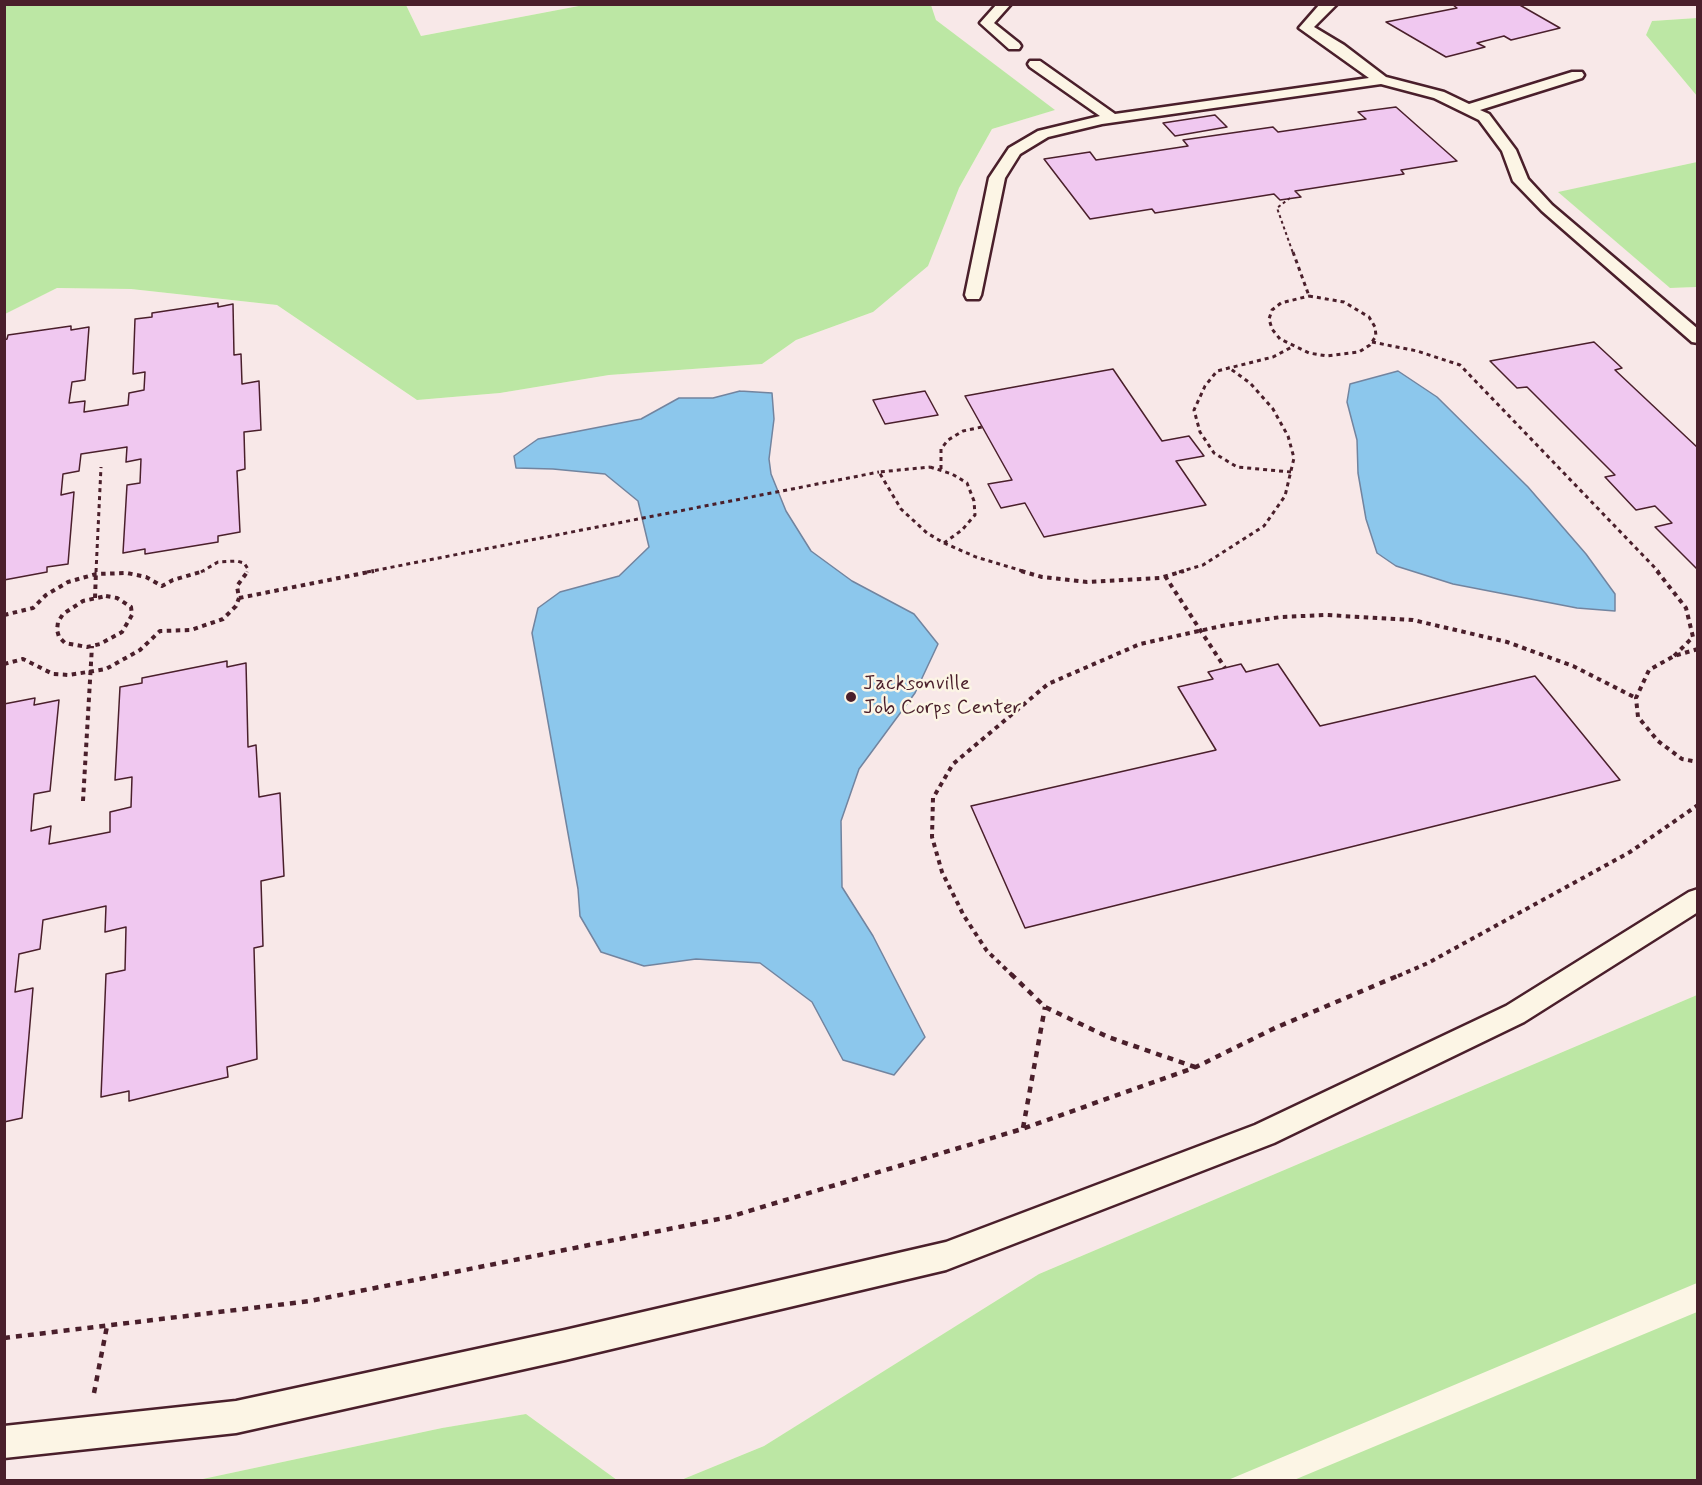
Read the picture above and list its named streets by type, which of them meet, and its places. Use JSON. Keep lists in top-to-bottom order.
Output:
{
  "places": ["Jacksonville Job Corps Center"]
}
